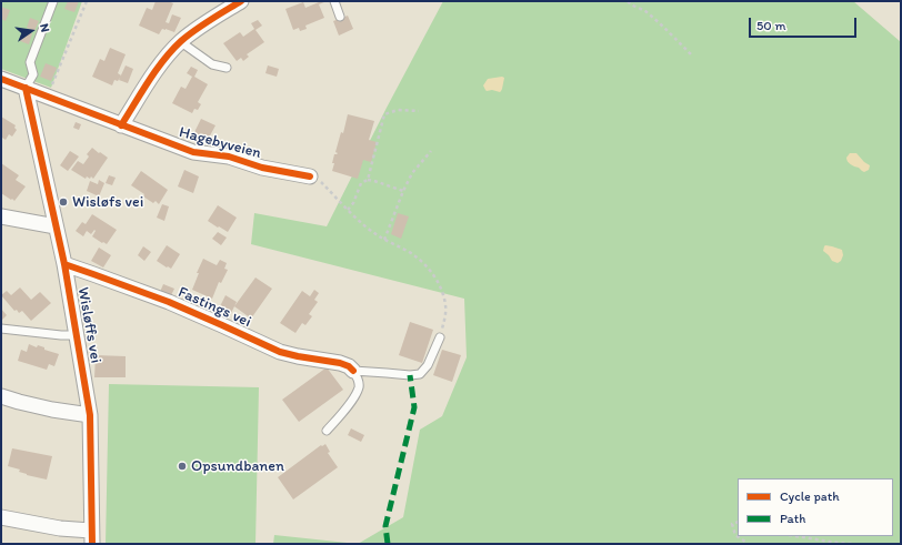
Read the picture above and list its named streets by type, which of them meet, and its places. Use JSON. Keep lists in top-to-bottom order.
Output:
{
  "streets": {
    "street": ["Hagebyveien", "Fastings vei", "Wisløffs vei"]
  },
  "crossings": [
    ["Hagebyveien", "Wisløffs vei"],
    ["Fastings vei", "Wisløffs vei"]
  ],
  "places": ["Wisløfs vei", "Opsundbanen"],
  "legend": ["Cycle path", "Path"],
  "scale_bar": "50 m",
  "north": "right"
}
